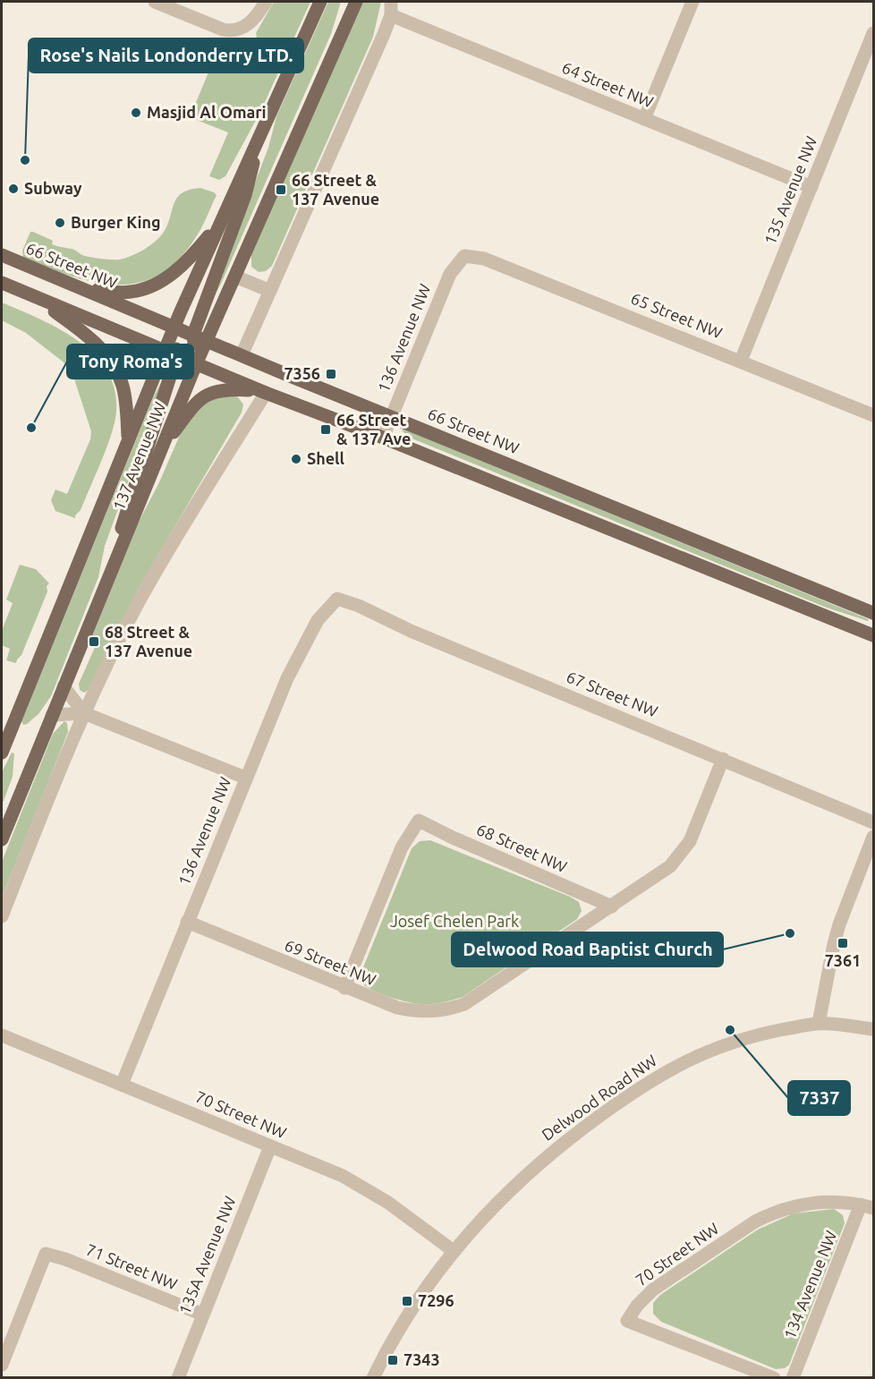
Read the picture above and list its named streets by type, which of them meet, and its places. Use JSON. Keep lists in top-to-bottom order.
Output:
{
  "streets": {
    "main road": ["66 Street NW", "137 Avenue NW"],
    "street": [
      "64 Street NW",
      "135 Avenue NW",
      "65 Street NW",
      "136 Avenue NW",
      "67 Street NW",
      "68 Street NW",
      "69 Street NW",
      "Delwood Road NW",
      "70 Street NW",
      "135A Avenue NW",
      "71 Street NW",
      "134 Avenue NW"
    ]
  },
  "crossings": [
    ["64 Street NW", "135 Avenue NW"],
    ["135 Avenue NW", "65 Street NW"],
    ["66 Street NW", "136 Avenue NW"],
    ["66 Street NW", "137 Avenue NW"],
    ["65 Street NW", "136 Avenue NW"],
    ["136 Avenue NW", "67 Street NW"],
    ["136 Avenue NW", "69 Street NW"],
    ["136 Avenue NW", "70 Street NW"],
    ["68 Street NW", "69 Street NW"],
    ["Delwood Road NW", "70 Street NW"],
    ["70 Street NW", "135A Avenue NW"],
    ["70 Street NW", "134 Avenue NW"],
    ["135A Avenue NW", "71 Street NW"]
  ],
  "parks": ["Josef Chelen Park"],
  "places": {
    "other": [
      "Masjid Al Omari",
      "Rose's Nails Londonderry LTD.",
      "Subway",
      "Burger King",
      "Tony Roma's",
      "Shell",
      "Delwood Road Baptist Church",
      "7337"
    ],
    "transit": [
      "66 Street & 137 Avenue",
      "7356",
      "66 Street & 137 Ave",
      "68 Street & 137 Avenue",
      "7361",
      "7296",
      "7343"
    ]
  }
}
